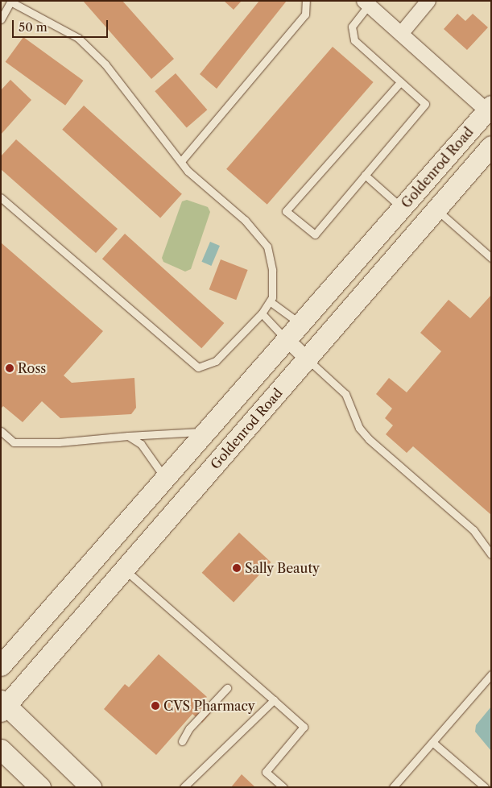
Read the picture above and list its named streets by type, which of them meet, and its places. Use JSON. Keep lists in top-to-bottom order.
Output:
{
  "streets": {
    "main road": ["Goldenrod Road"]
  },
  "places": ["Ross", "Sally Beauty", "CVS Pharmacy"],
  "scale_bar": "50 m"
}
